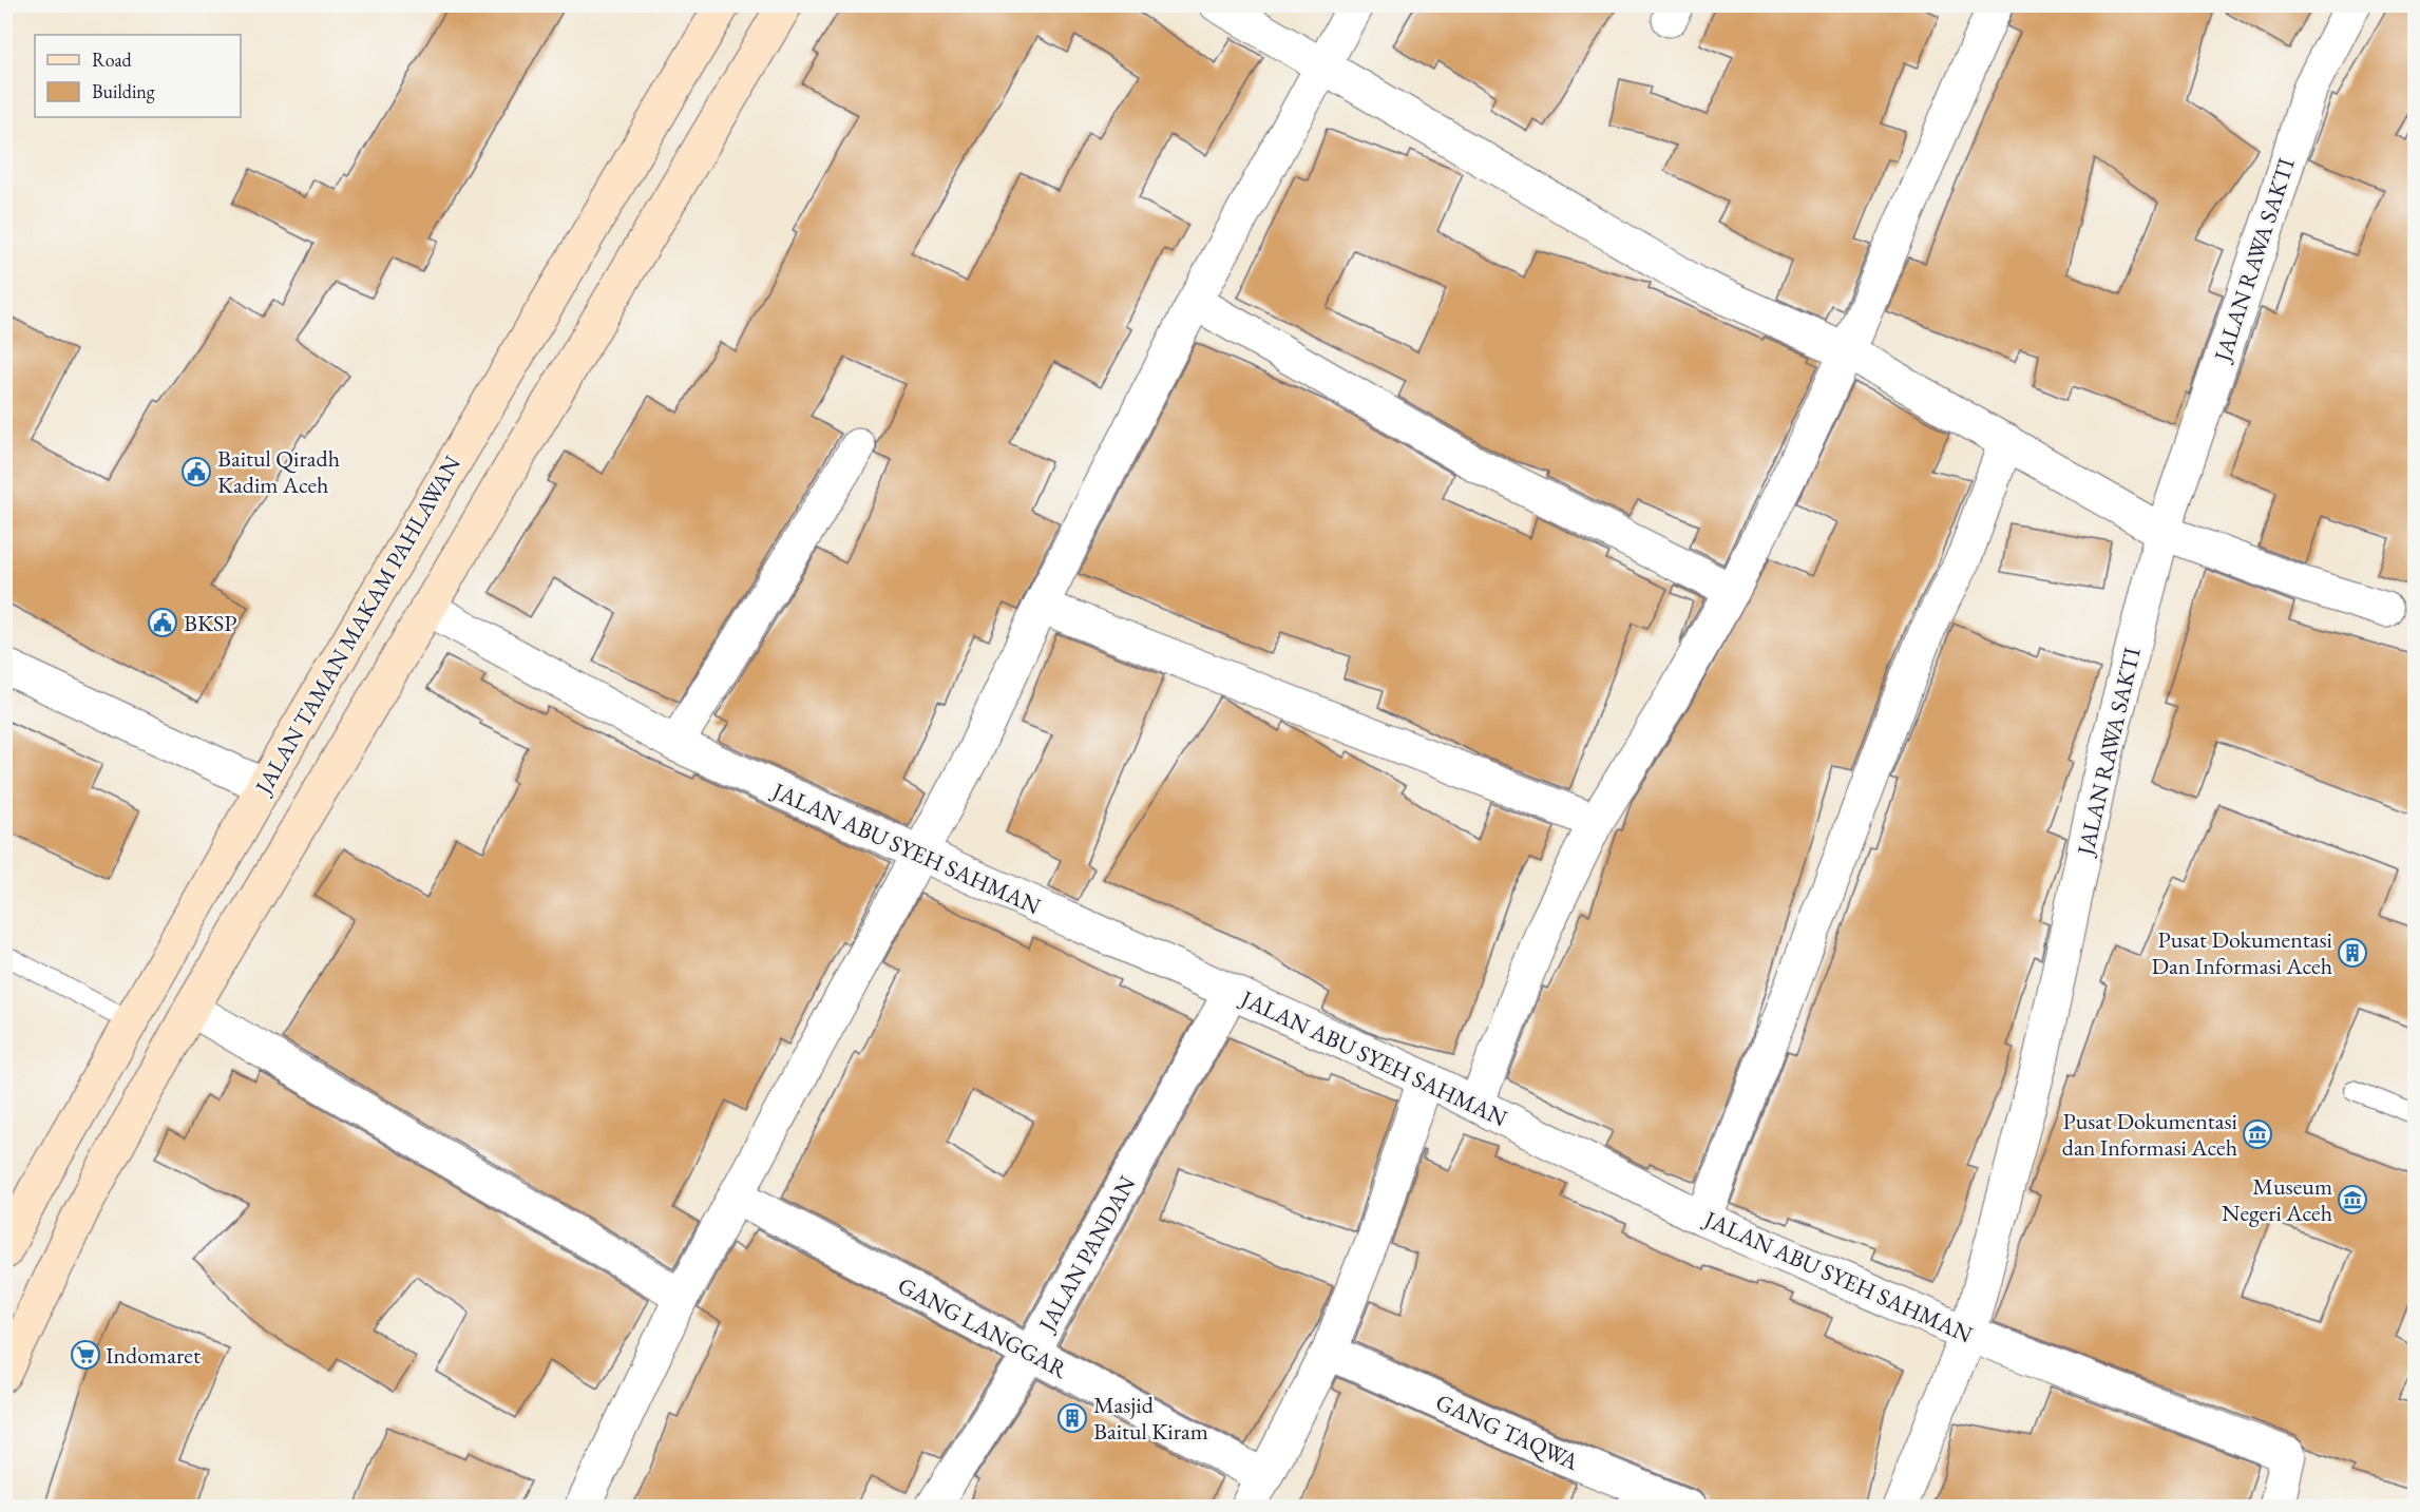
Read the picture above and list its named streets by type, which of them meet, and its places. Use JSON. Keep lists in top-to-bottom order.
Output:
{
  "streets": {
    "street": [
      "JALAN RAWA SAKTI",
      "JALAN TAMAN MAKAM PAHLAWAN",
      "JALAN ABU SYEH SAHMAN",
      "JALAN PANDAN",
      "GANG LANGGAR",
      "GANG TAQWA"
    ]
  },
  "crossings": [
    ["JALAN RAWA SAKTI", "JALAN ABU SYEH SAHMAN"],
    ["JALAN ABU SYEH SAHMAN", "JALAN PANDAN"],
    ["JALAN PANDAN", "GANG LANGGAR"]
  ],
  "places": {
    "public building": ["Baitul Qiradh Kadim Aceh", "BKSP"],
    "building": ["Pusat Dokumentasi Dan Informasi Aceh", "Masjid Baitul Kiram"],
    "museum": ["Pusat Dokumentasi dan Informasi Aceh", "Museum Negeri Aceh"],
    "supermarket": ["Indomaret"]
  },
  "legend": ["Road", "Building"]
}
